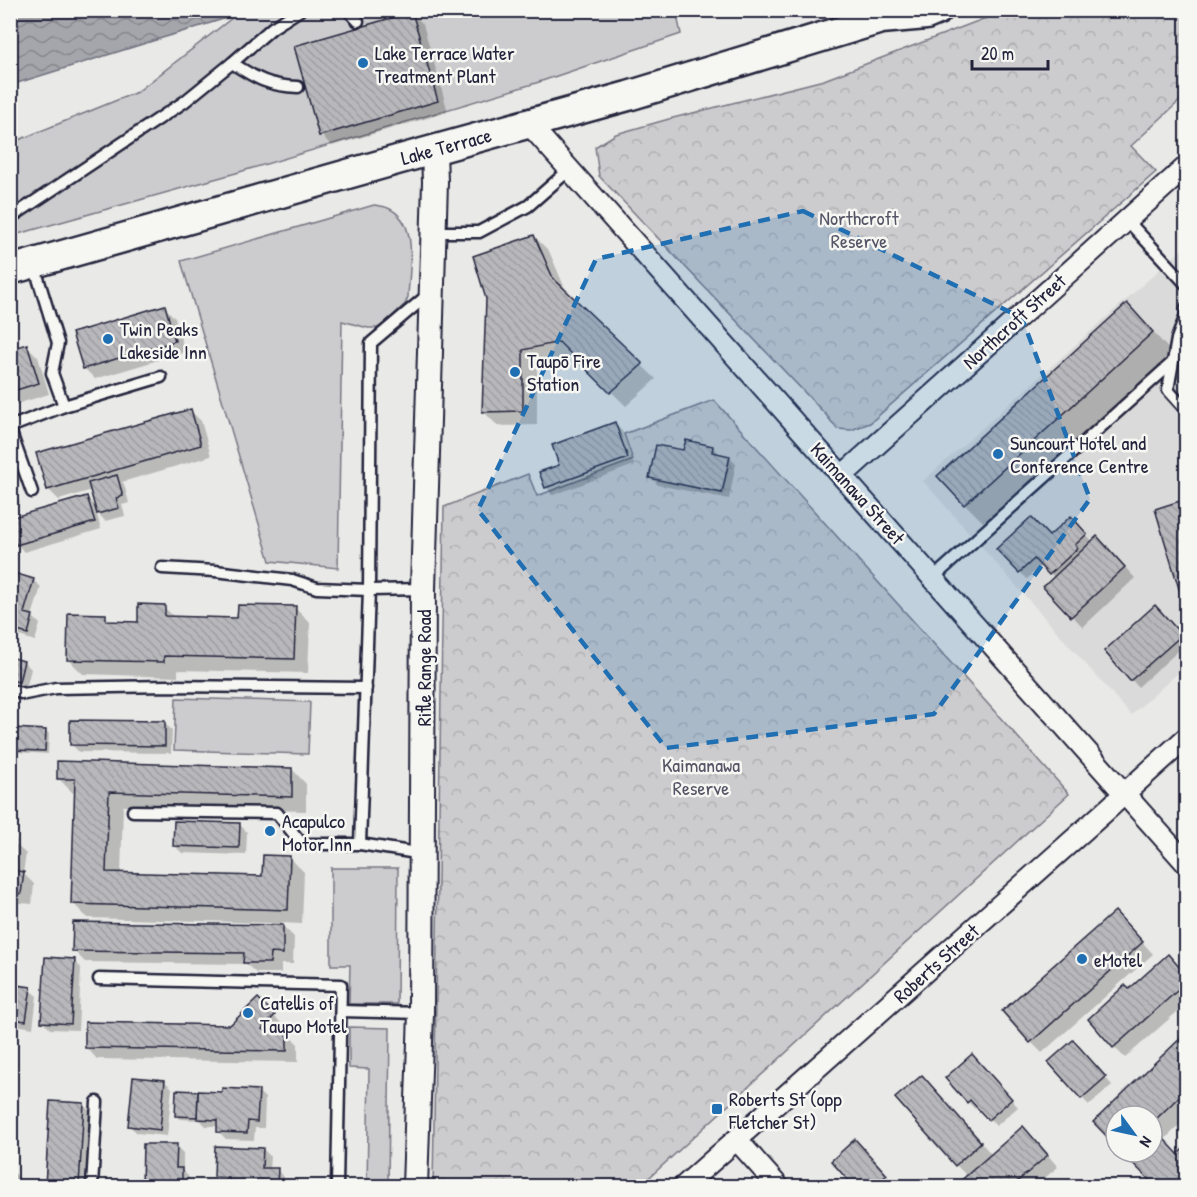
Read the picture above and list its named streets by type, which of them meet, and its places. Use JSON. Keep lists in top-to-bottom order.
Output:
{
  "streets": {
    "main road": ["Lake Terrace"],
    "street": [
      "Northcroft Street",
      "Kaimanawa Street",
      "Rifle Range Road",
      "Roberts Street"
    ]
  },
  "crossings": [
    ["Lake Terrace", "Kaimanawa Street"],
    ["Lake Terrace", "Rifle Range Road"],
    ["Northcroft Street", "Kaimanawa Street"],
    ["Kaimanawa Street", "Roberts Street"]
  ],
  "parks": ["Northcroft Reserve", "Kaimanawa Reserve"],
  "places": {
    "other": [
      "Lake Terrace Water Treatment Plant",
      "Twin Peaks Lakeside Inn",
      "Taupō Fire Station",
      "Suncourt Hotel and Conference Centre",
      "Acapulco Motor Inn",
      "eMotel",
      "Catellis of Taupo Motel"
    ],
    "transit": ["Roberts St (opp Fletcher St)"]
  },
  "scale_bar": "20 m",
  "north": "bottom right"
}
